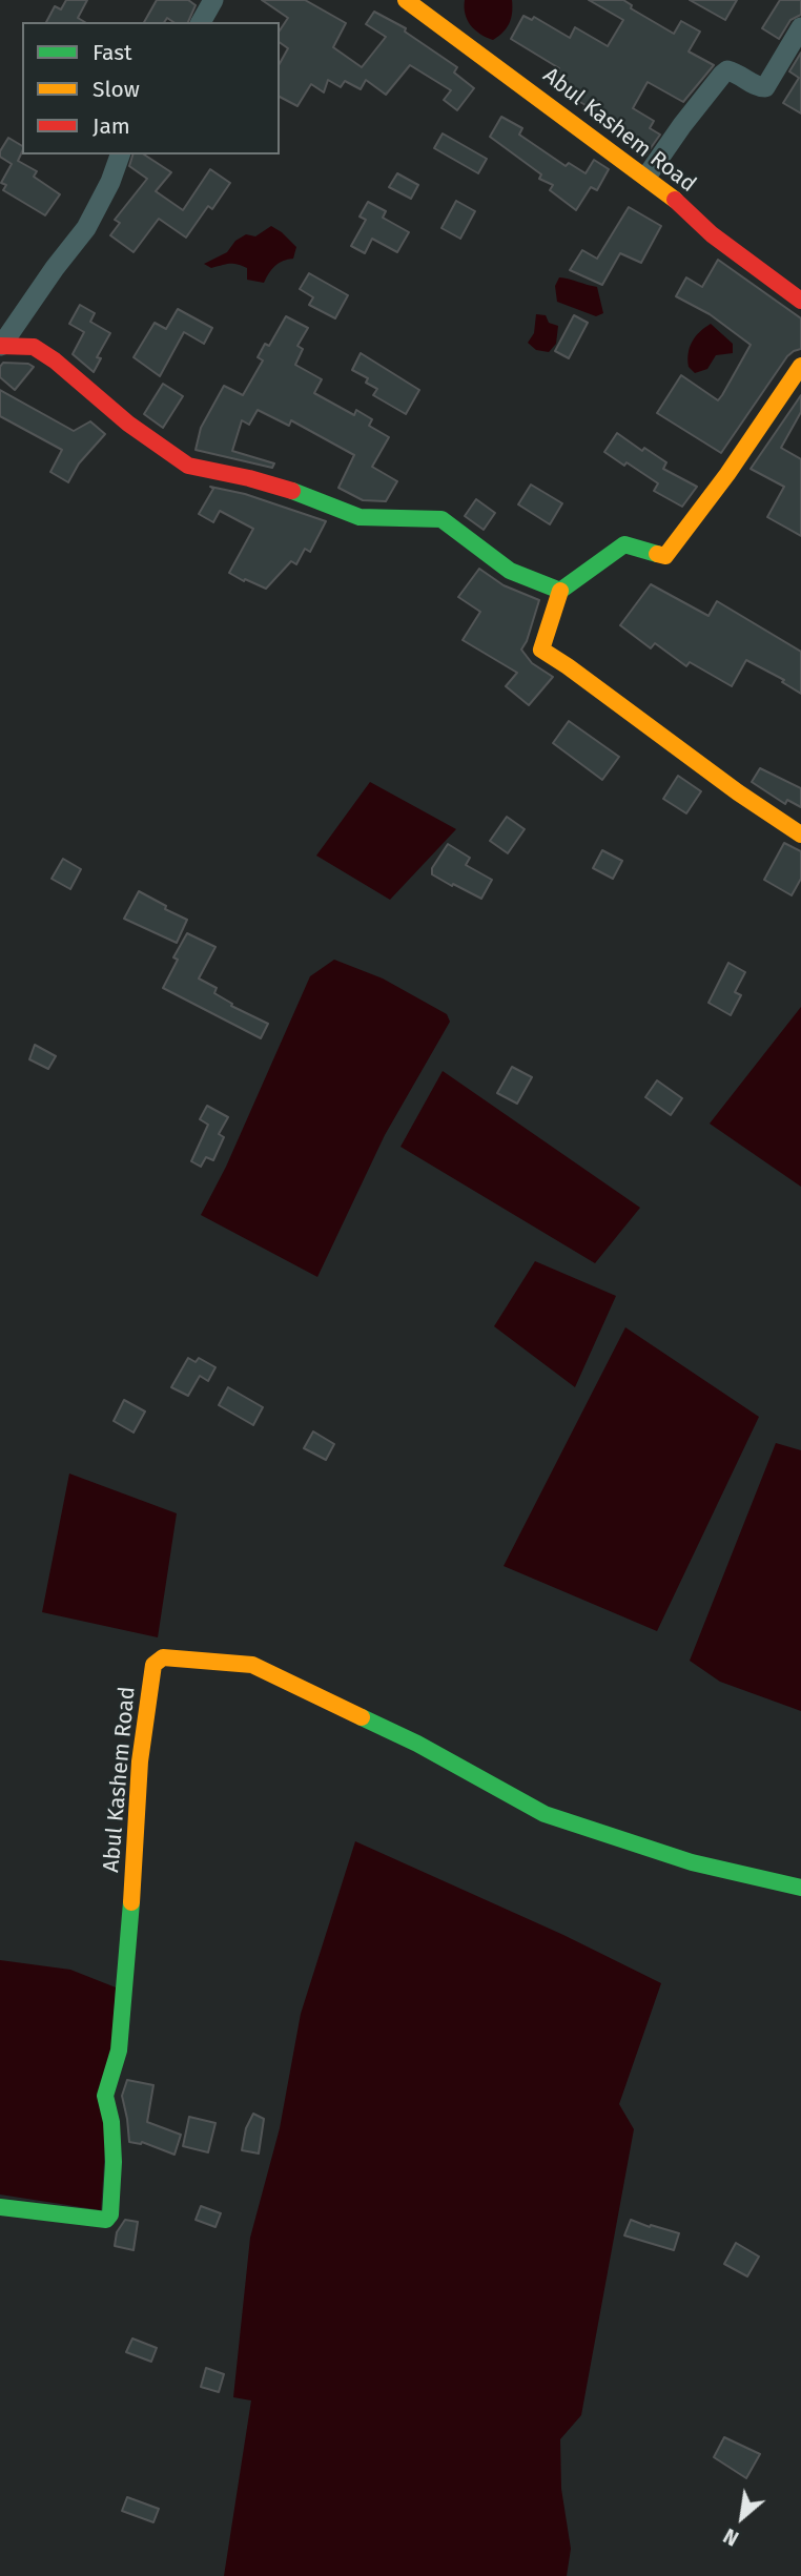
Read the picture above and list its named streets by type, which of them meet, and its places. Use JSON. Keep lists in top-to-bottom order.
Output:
{
  "streets": {
    "street": ["Abul Kashem Road"]
  },
  "legend": ["Fast", "Slow", "Jam"],
  "north": "bottom left"
}
